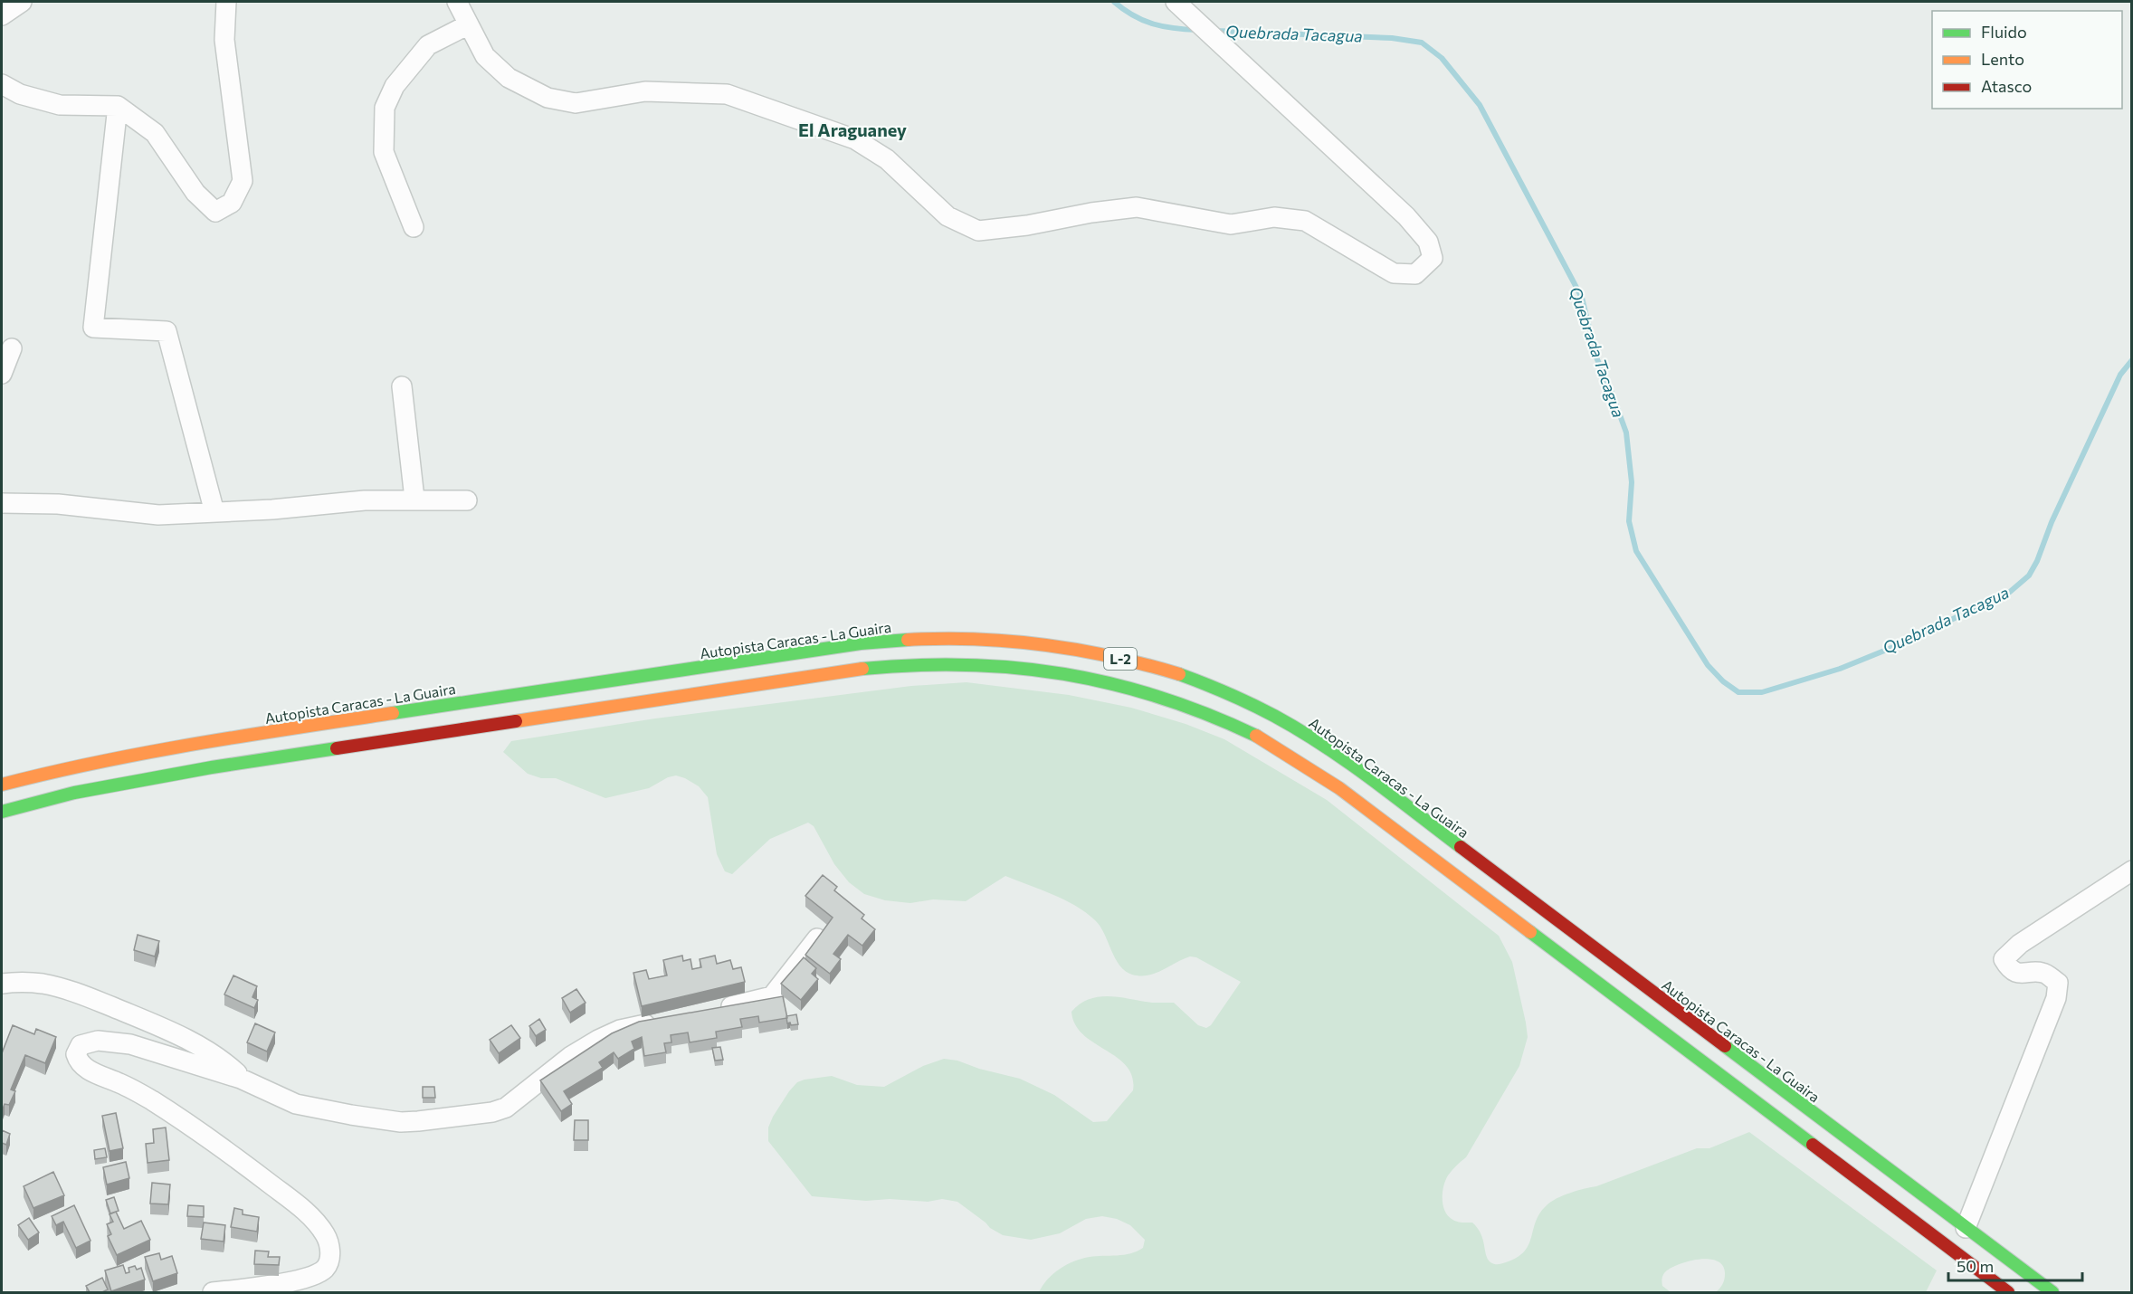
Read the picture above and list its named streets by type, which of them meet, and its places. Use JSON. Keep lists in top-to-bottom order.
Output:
{
  "streets": {
    "highway": ["Autopista Caracas - La Guaira", "L-2"]
  },
  "districts": ["El Araguaney"],
  "water": ["Quebrada Tacagua"],
  "legend": ["Fluido", "Lento", "Atasco"],
  "scale_bar": "50 m"
}
